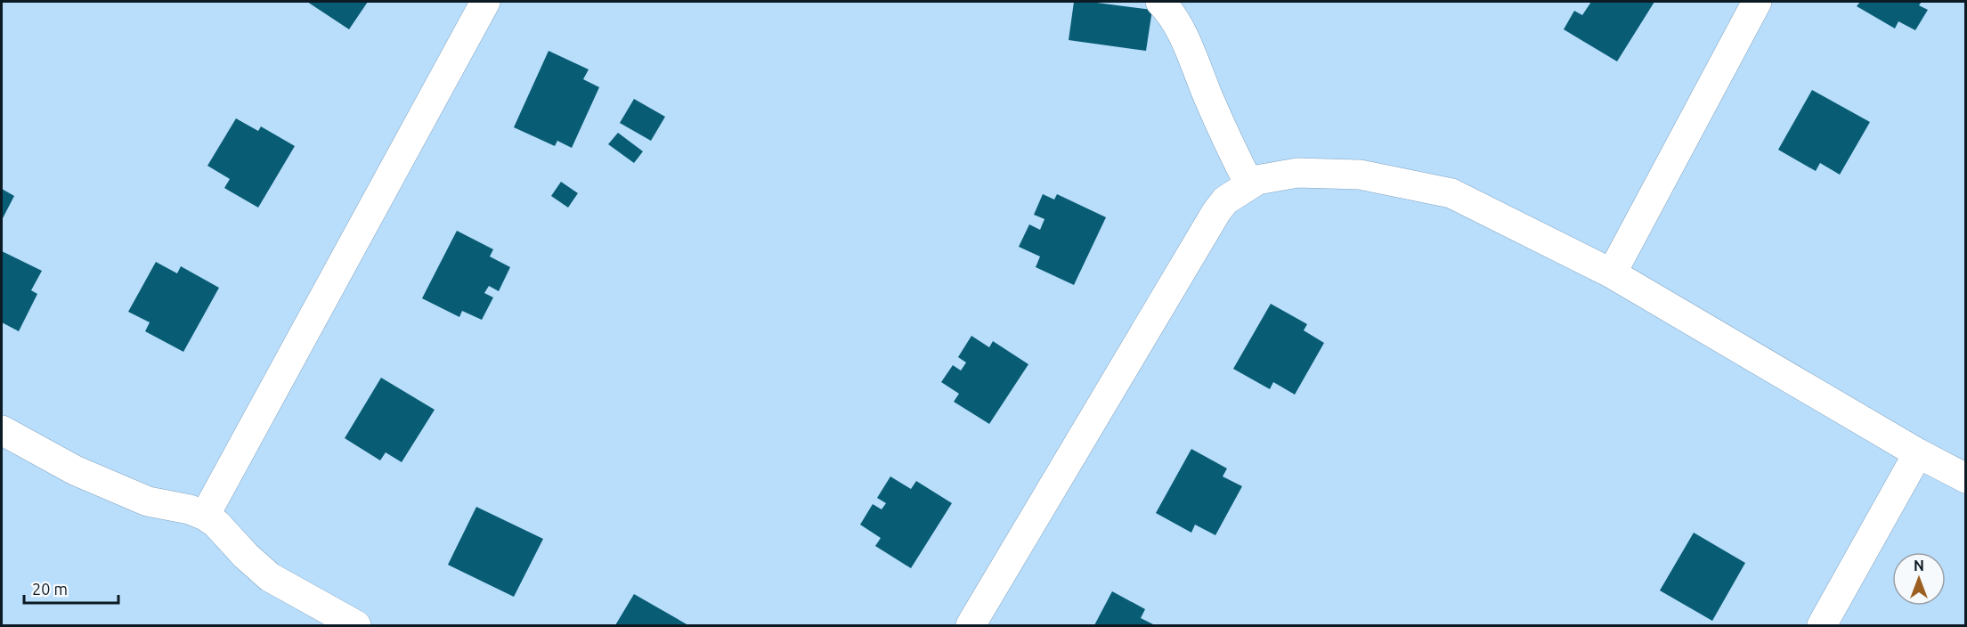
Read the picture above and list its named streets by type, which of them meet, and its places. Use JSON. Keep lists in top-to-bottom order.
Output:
{
  "scale_bar": "20 m",
  "north": "top"
}
